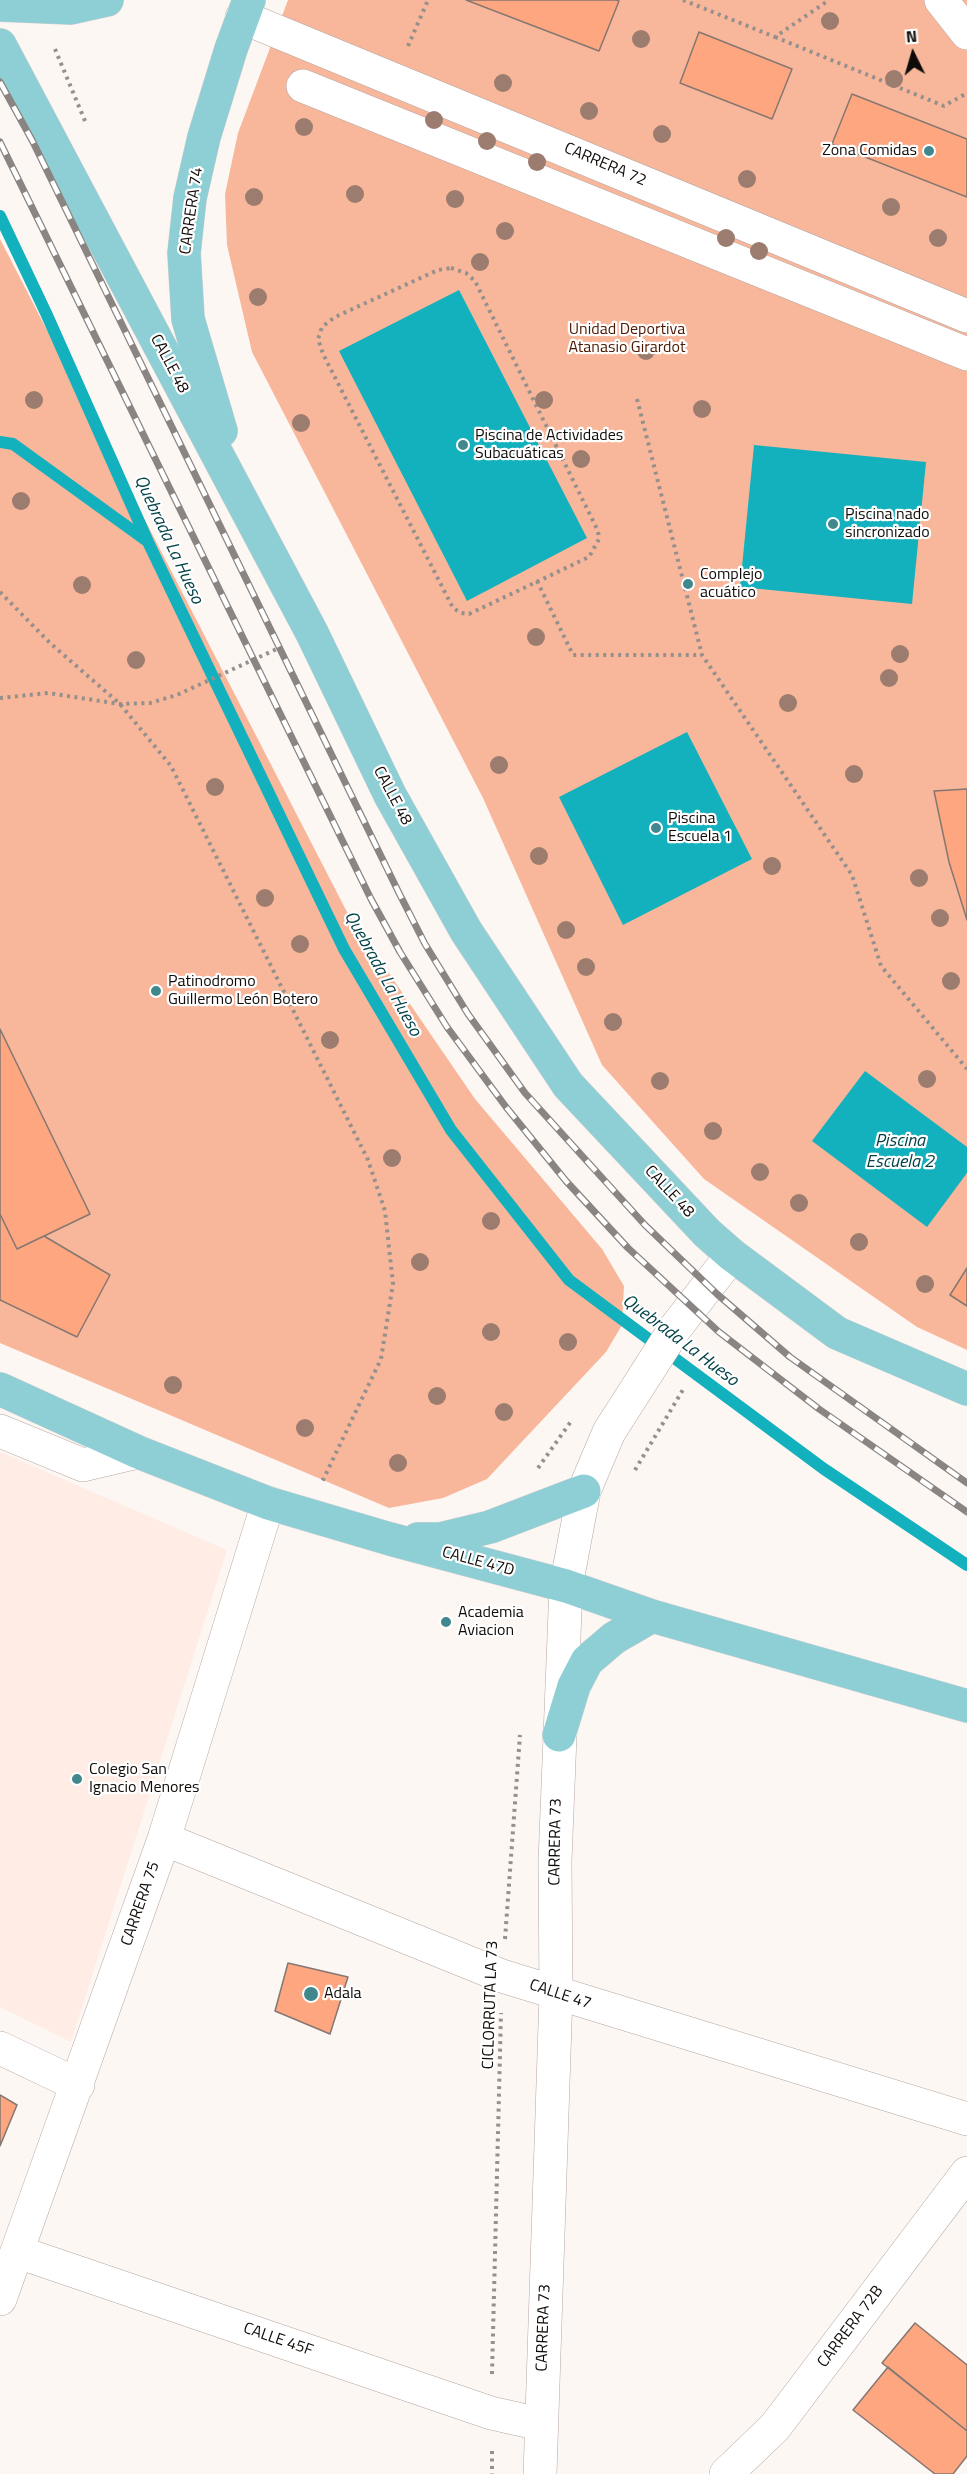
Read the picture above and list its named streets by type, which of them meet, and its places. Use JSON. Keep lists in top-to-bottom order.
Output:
{
  "streets": {
    "main road": ["CARRERA 74", "CALLE 48", "CALLE 47D"],
    "street": [
      "CARRERA 72",
      "CARRERA 73",
      "CARRERA 75",
      "CALLE 47",
      "CARRERA 72B",
      "CALLE 45F"
    ],
    "path": ["CICLORRUTA LA 73"]
  },
  "crossings": [
    ["CARRERA 72", "CARRERA 74"],
    ["CARRERA 74", "CALLE 48"],
    ["CALLE 48", "CARRERA 73"],
    ["CALLE 47D", "CARRERA 73"],
    ["CALLE 47D", "CARRERA 75"],
    ["CARRERA 73", "CALLE 47"],
    ["CARRERA 73", "CALLE 45F"],
    ["CARRERA 75", "CALLE 47"],
    ["CARRERA 75", "CALLE 45F"],
    ["CALLE 47", "CICLORRUTA LA 73"],
    ["CICLORRUTA LA 73", "CALLE 45F"]
  ],
  "water": ["Quebrada La Hueso", "Piscina Escuela 2"],
  "parks": ["Unidad Deportiva Atanasio Girardot"],
  "places": [
    "Zona Comidas",
    "Piscina de Actividades Subacuáticas",
    "Piscina nado sincronizado",
    "Complejo acuático",
    "Piscina Escuela 1",
    "Patinodromo Guillermo León Botero",
    "Academia Aviacion",
    "Colegio San Ignacio Menores",
    "Adala"
  ],
  "north": "top"
}
